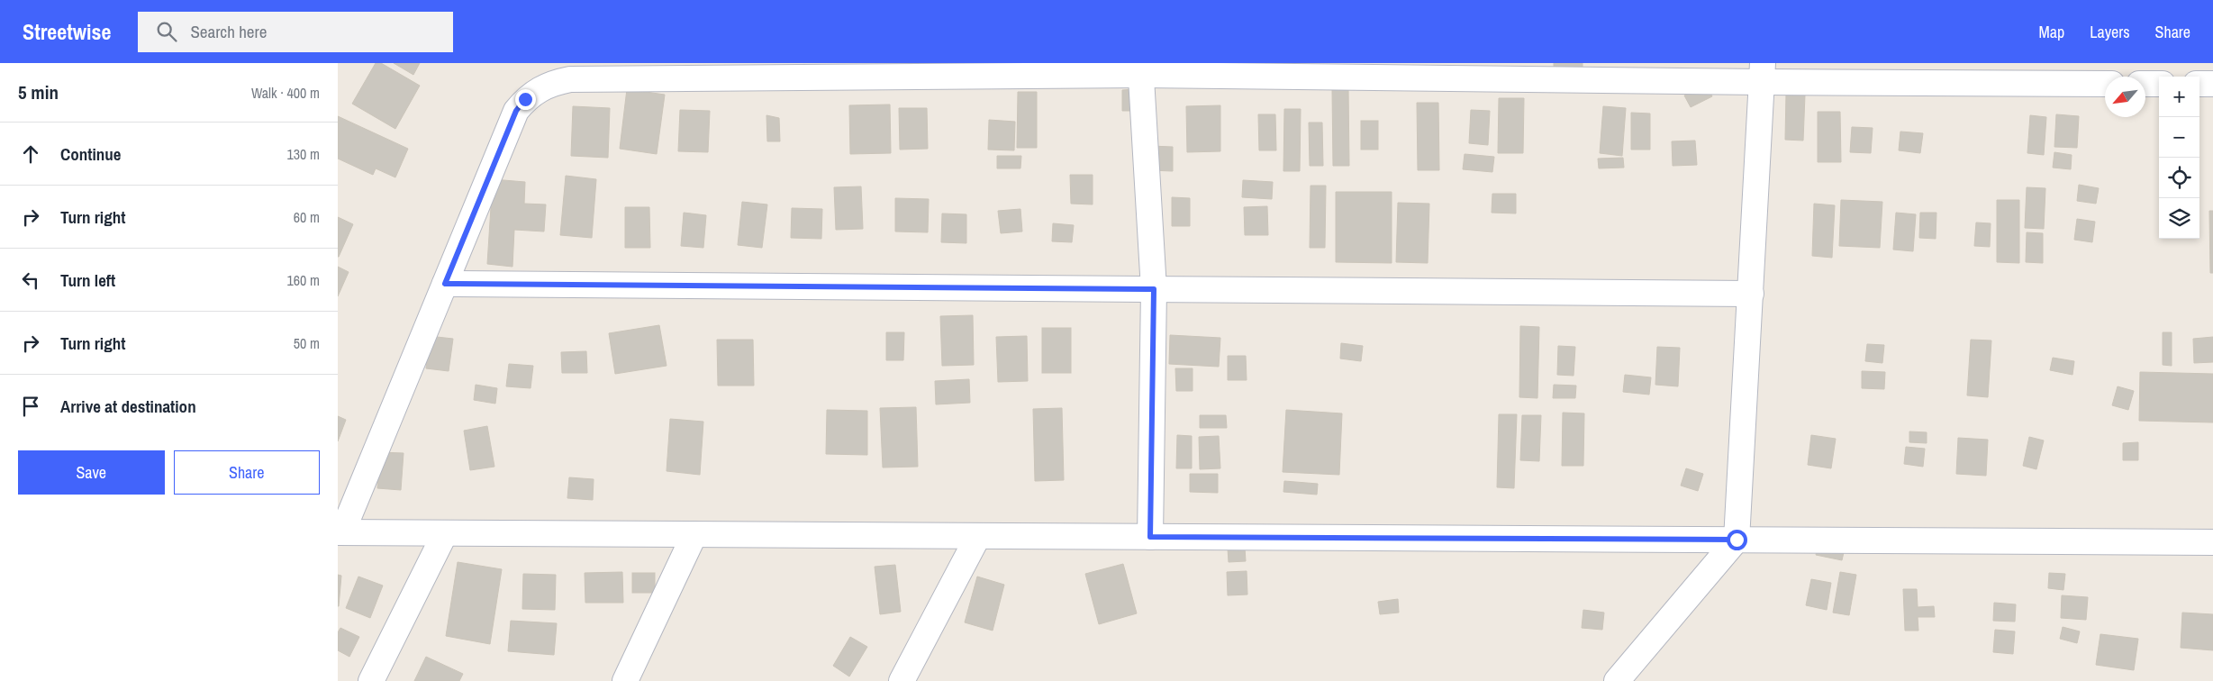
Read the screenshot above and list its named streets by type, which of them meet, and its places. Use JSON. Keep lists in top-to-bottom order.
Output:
{
  "north": "bottom left",
  "page": {
    "header": "Streetwise",
    "search": "Search here",
    "nav": ["Map", "Layers", "Share"],
    "heading": ["5 min", "Walk · 400 m"],
    "map_buttons": ["+", "−"],
    "list": [
      ["Continue", "130 m"],
      ["Turn right", "60 m"],
      ["Turn left", "160 m"],
      ["Turn right", "50 m"],
      "Arrive at destination"
    ],
    "buttons": ["Save", "Share"]
  }
}
